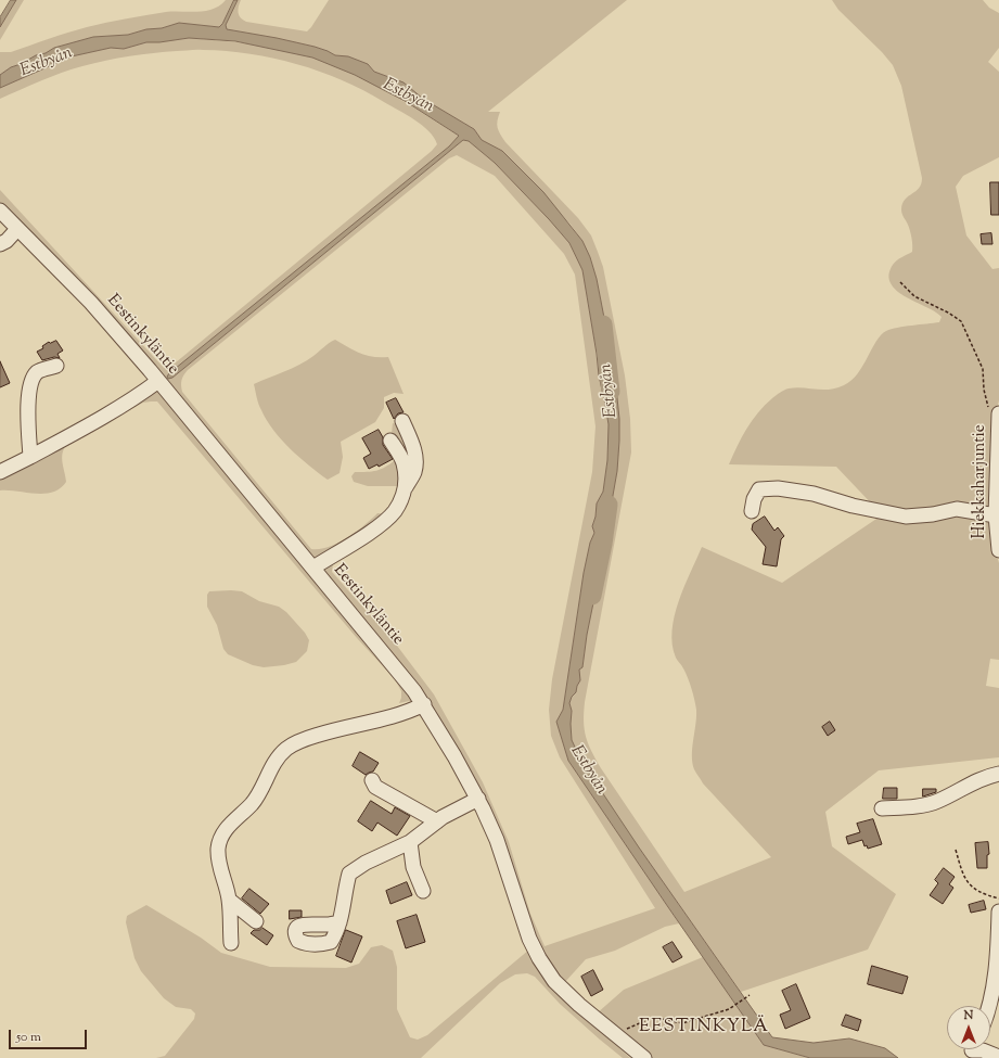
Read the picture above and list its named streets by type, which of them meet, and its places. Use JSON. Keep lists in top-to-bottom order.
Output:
{
  "streets": {
    "street": ["Eestinkyläntie", "Hiekkaharjuntie"]
  },
  "districts": ["EESTINKYLÄ"],
  "water": ["Estbyån"],
  "scale_bar": "50 m",
  "north": "top"
}
